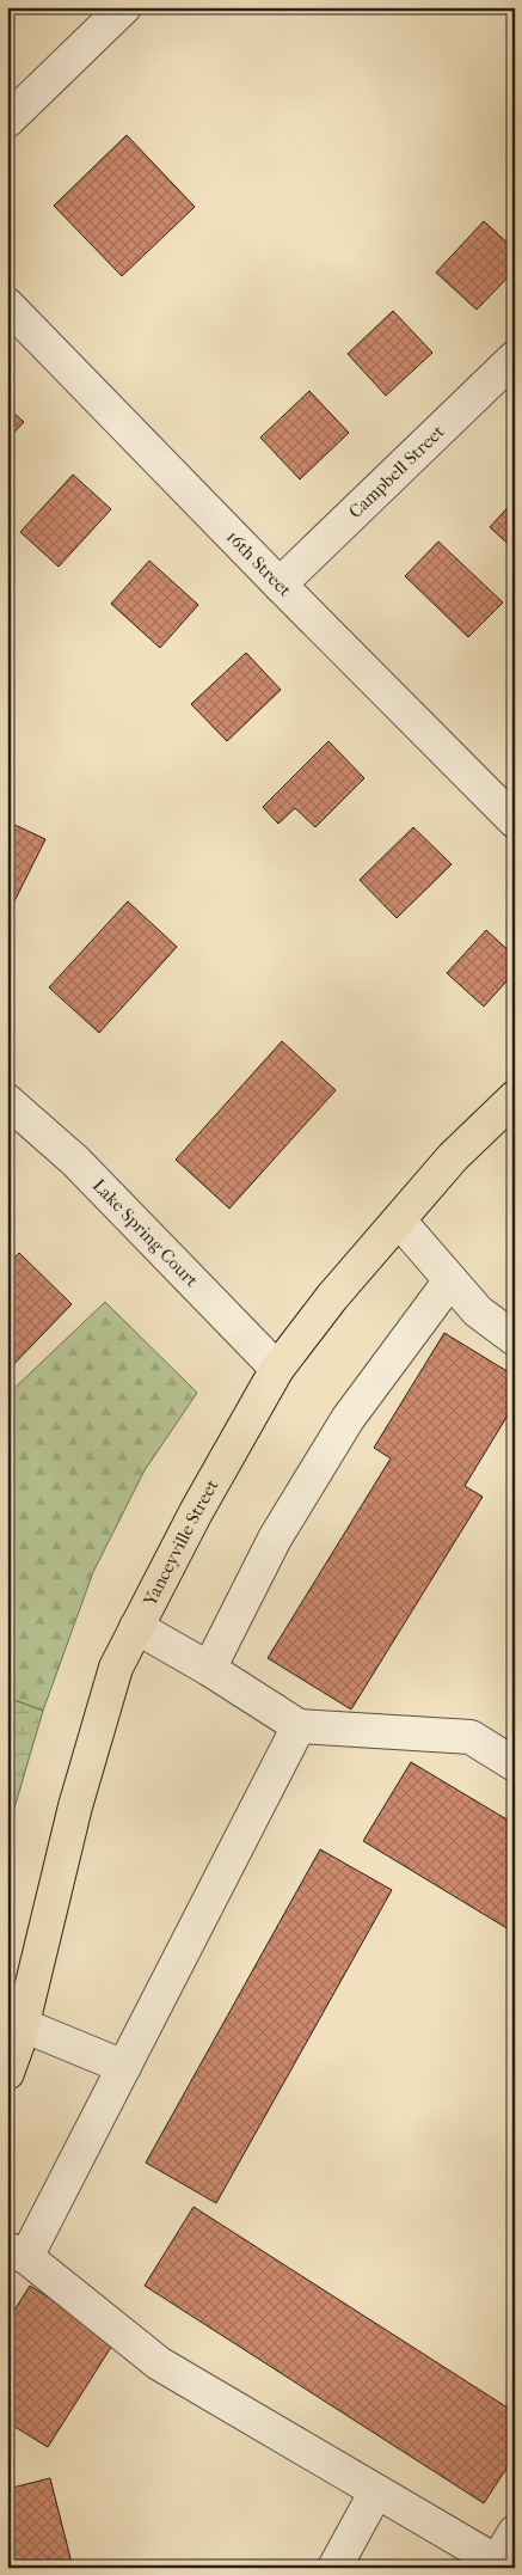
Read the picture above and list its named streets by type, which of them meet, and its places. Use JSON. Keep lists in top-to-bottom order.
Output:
{
  "streets": {
    "main road": ["Yanceyville Street"],
    "street": ["Campbell Street", "16th Street", "Lake Spring Court"]
  },
  "crossings": [
    ["Campbell Street", "16th Street"],
    ["Lake Spring Court", "Yanceyville Street"]
  ]
}
